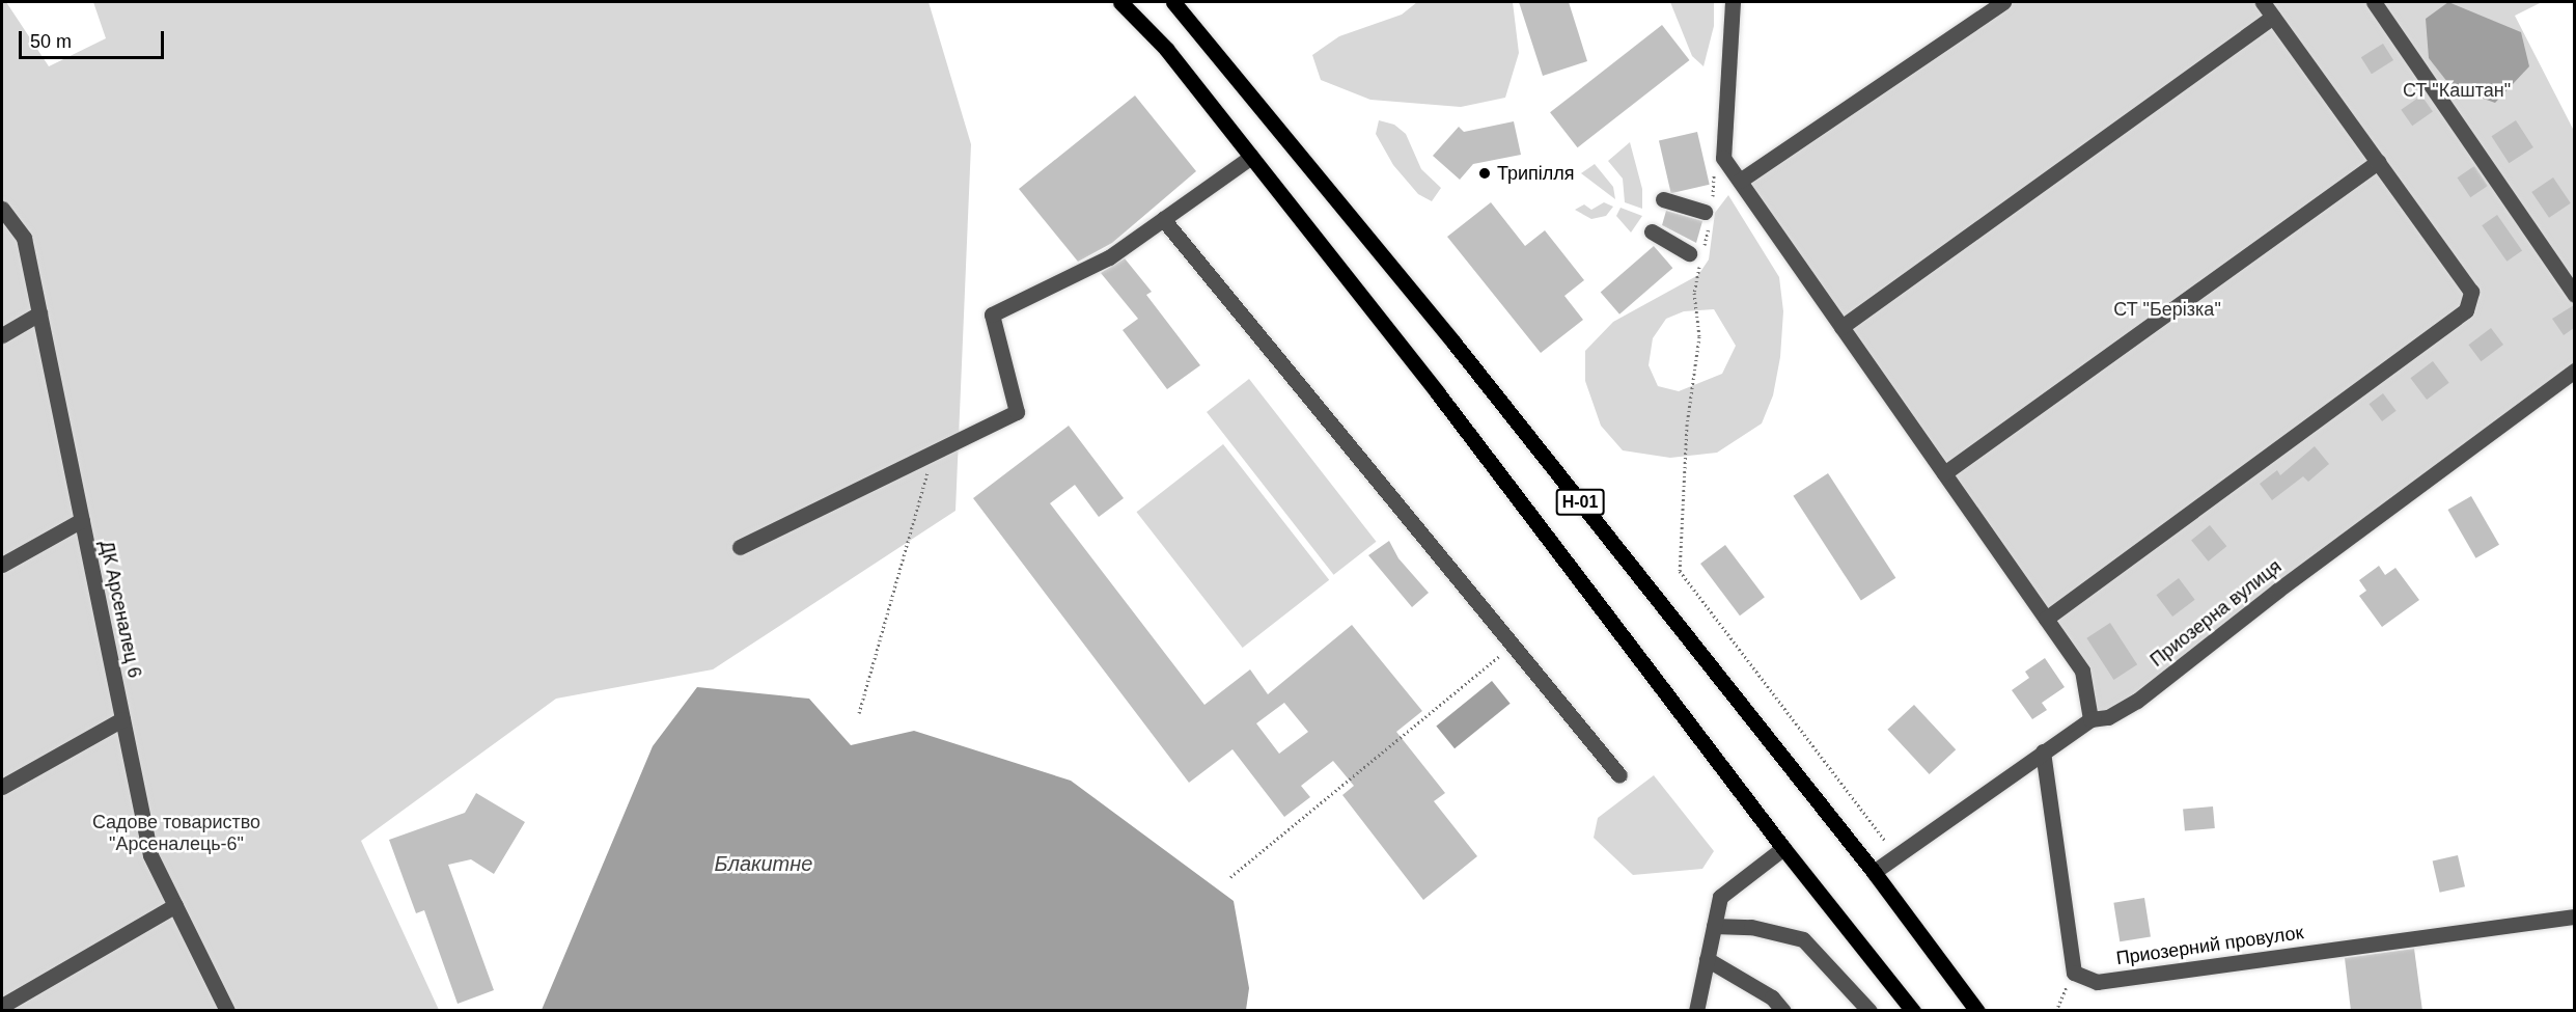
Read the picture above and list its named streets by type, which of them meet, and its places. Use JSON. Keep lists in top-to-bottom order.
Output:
{
  "streets": {
    "main road": ["Н-01"],
    "street": ["ДК Арсеналец 6", "Приозерна вулиця", "Приозерний провулок"]
  },
  "crossings": [
    ["Н-01", "Приозерна вулиця"]
  ],
  "water": ["Блакитне"],
  "parks": ["СТ \"Каштан\"", "СТ \"Берізка\"", "Садове товариство \"Арсеналець-6\""],
  "places": ["Трипілля"],
  "scale_bar": "50 m"
}
